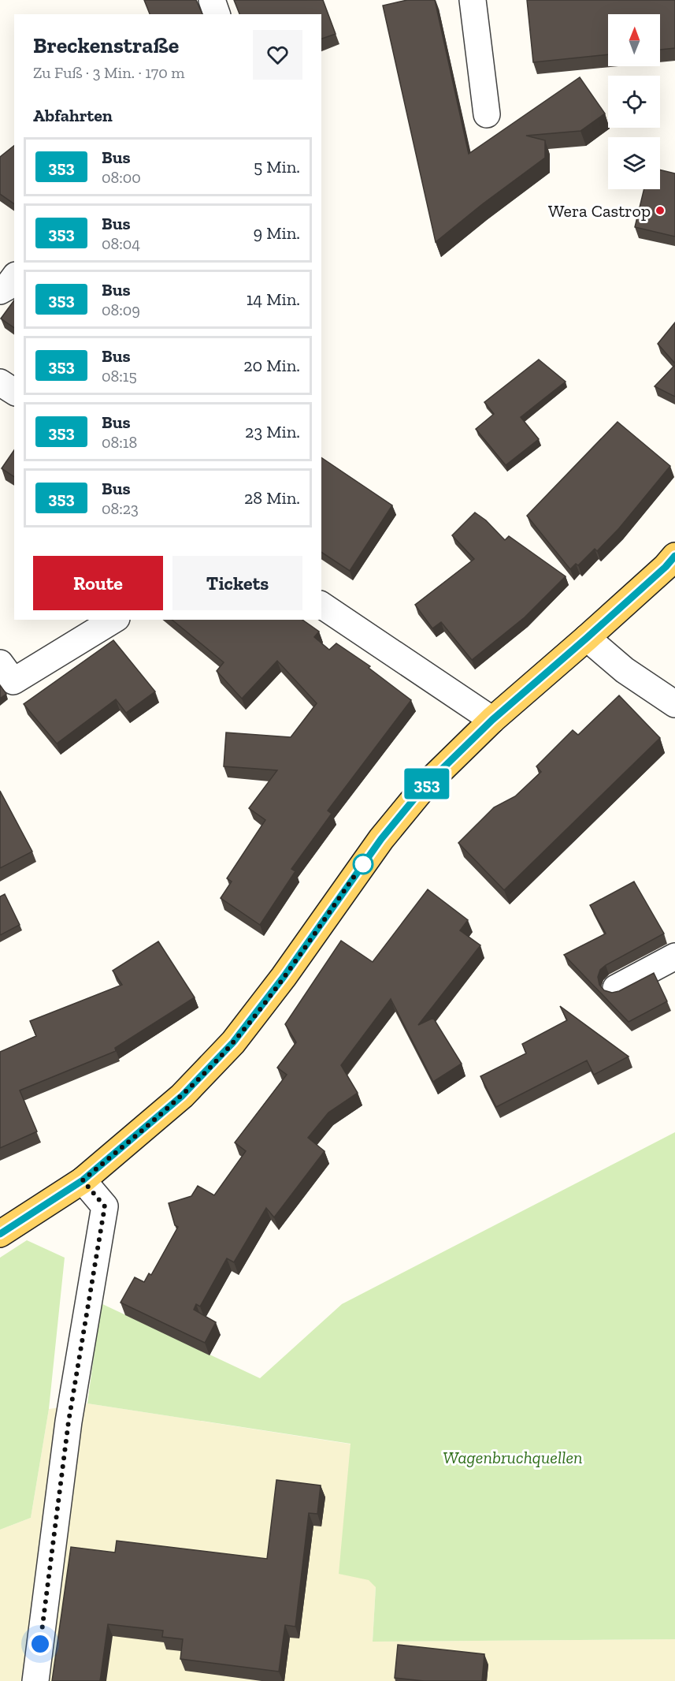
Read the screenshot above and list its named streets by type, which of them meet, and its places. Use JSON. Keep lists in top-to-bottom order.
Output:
{
  "parks": ["Wagenbruchquellen"],
  "places": ["Wera Castrop"],
  "lines": ["bus line 353"],
  "north": "top",
  "page": {
    "on_map": "353",
    "heading": [
      ["Breckenstraße", "Zu Fuß · 3 Min. · 170 m"],
      "Abfahrten"
    ],
    "list": [
      {
        "mark": "353",
        "name": "Bus",
        "note": "08:00",
        "value": "5 Min."
      },
      {
        "mark": "353",
        "name": "Bus",
        "note": "08:04",
        "value": "9 Min."
      },
      {
        "mark": "353",
        "name": "Bus",
        "note": "08:09",
        "value": "14 Min."
      },
      {
        "mark": "353",
        "name": "Bus",
        "note": "08:15",
        "value": "20 Min."
      },
      {
        "mark": "353",
        "name": "Bus",
        "note": "08:18",
        "value": "23 Min."
      },
      {
        "mark": "353",
        "name": "Bus",
        "note": "08:23",
        "value": "28 Min."
      }
    ],
    "buttons": ["Route", "Tickets"]
  }
}
